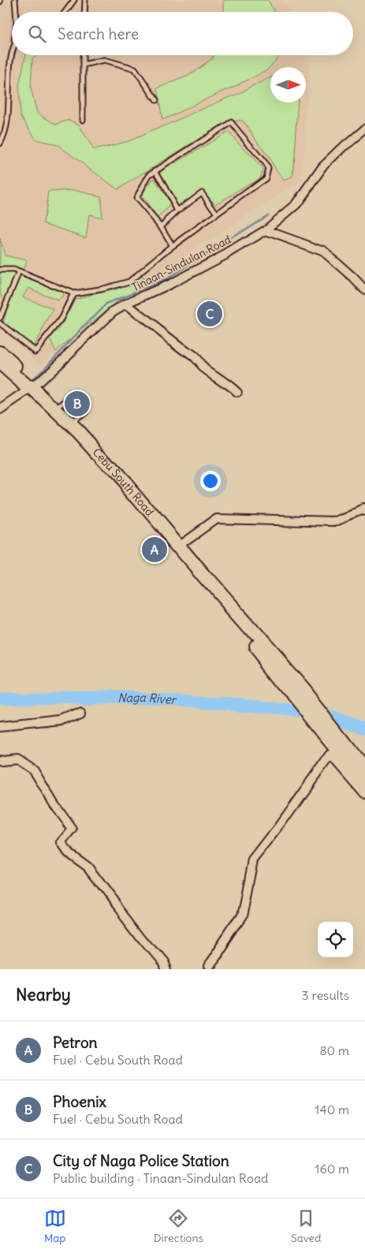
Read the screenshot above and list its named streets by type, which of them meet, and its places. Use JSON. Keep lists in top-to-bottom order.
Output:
{
  "streets": {
    "highway": ["Cebu South Road"],
    "street": ["Tinaan-Sindulan Road"]
  },
  "crossings": [
    ["Tinaan-Sindulan Road", "Cebu South Road"]
  ],
  "water": ["Naga River"],
  "north": "right",
  "page": {
    "search": "Search here",
    "pins": ["C", "B", "A"],
    "heading": ["Nearby", "3 results"],
    "list": [
      {
        "mark": "A",
        "name": "Petron",
        "note": "Fuel · Cebu South Road",
        "value": "80 m"
      },
      {
        "mark": "B",
        "name": "Phoenix",
        "note": "Fuel · Cebu South Road",
        "value": "140 m"
      },
      {
        "mark": "C",
        "name": "City of Naga Police Station",
        "note": "Public building · Tinaan-Sindulan Road",
        "value": "160 m"
      }
    ],
    "nav": ["Map", "Directions", "Saved"]
  }
}
